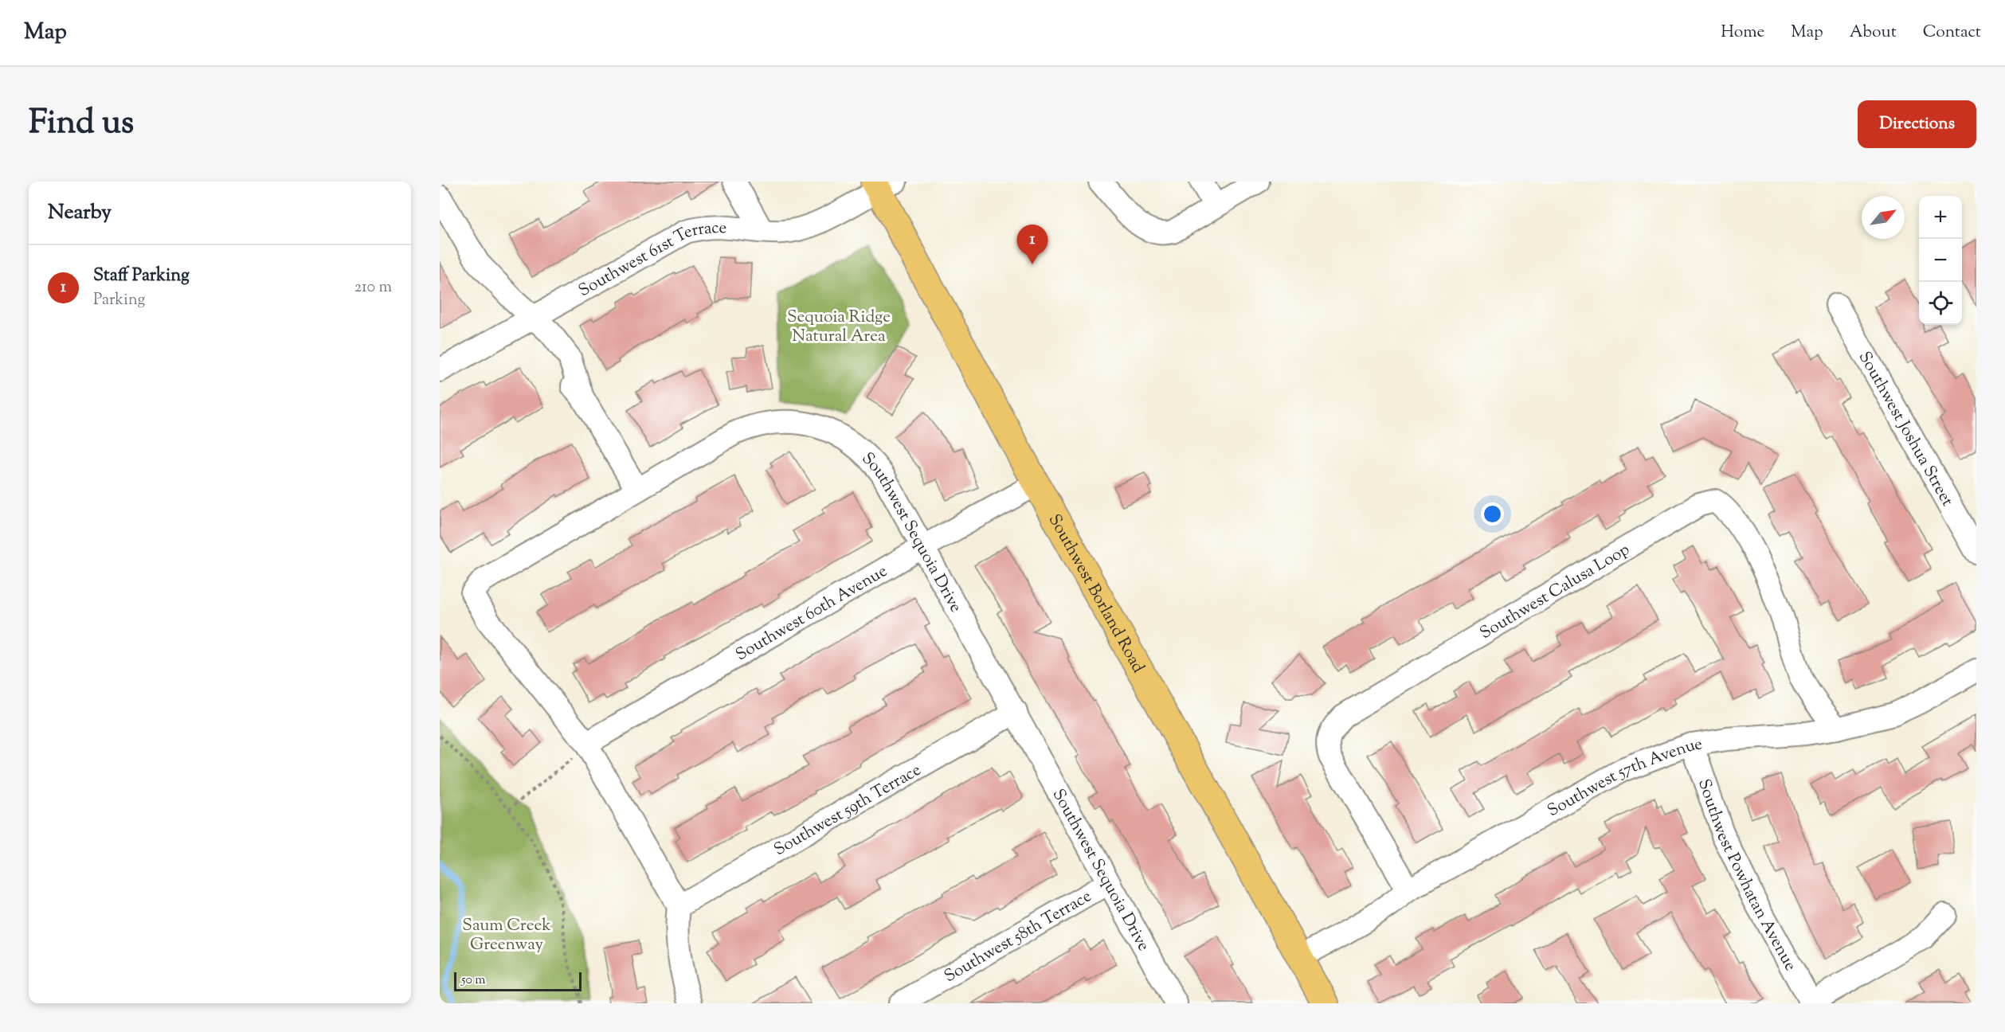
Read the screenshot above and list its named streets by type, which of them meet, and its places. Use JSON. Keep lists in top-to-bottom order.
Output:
{
  "streets": {
    "main road": ["Southwest Borland Road"],
    "street": [
      "Southwest 61st Terrace",
      "Southwest Joshua Street",
      "Southwest Sequoia Drive",
      "Southwest Calusa Loop",
      "Southwest 60th Avenue",
      "Southwest 57th Avenue",
      "Southwest 59th Terrace",
      "Southwest Powhatan Avenue",
      "Southwest 58th Terrace"
    ]
  },
  "crossings": [
    ["Southwest 61st Terrace", "Southwest Borland Road"],
    ["Southwest Sequoia Drive", "Southwest 60th Avenue"],
    ["Southwest Sequoia Drive", "Southwest 59th Terrace"],
    ["Southwest Sequoia Drive", "Southwest 58th Terrace"],
    ["Southwest Calusa Loop", "Southwest 57th Avenue"],
    ["Southwest Borland Road", "Southwest 60th Avenue"],
    ["Southwest Borland Road", "Southwest 57th Avenue"],
    ["Southwest 57th Avenue", "Southwest Powhatan Avenue"]
  ],
  "parks": ["Sequoia Ridge Natural Area", "Saum Creek Greenway"],
  "scale_bar": "50 m",
  "north": "top right",
  "page": {
    "header": "Map",
    "nav": [
      "Home",
      "Map",
      "About",
      "Contact"
    ],
    "title": "Find us",
    "buttons": "Directions",
    "heading": "Nearby",
    "map_buttons": ["+", "−"],
    "pins": "1",
    "list": [
      {
        "mark": "1",
        "name": "Staff Parking",
        "note": "Parking",
        "value": "210 m"
      }
    ],
    "scale": "50 m"
  }
}
